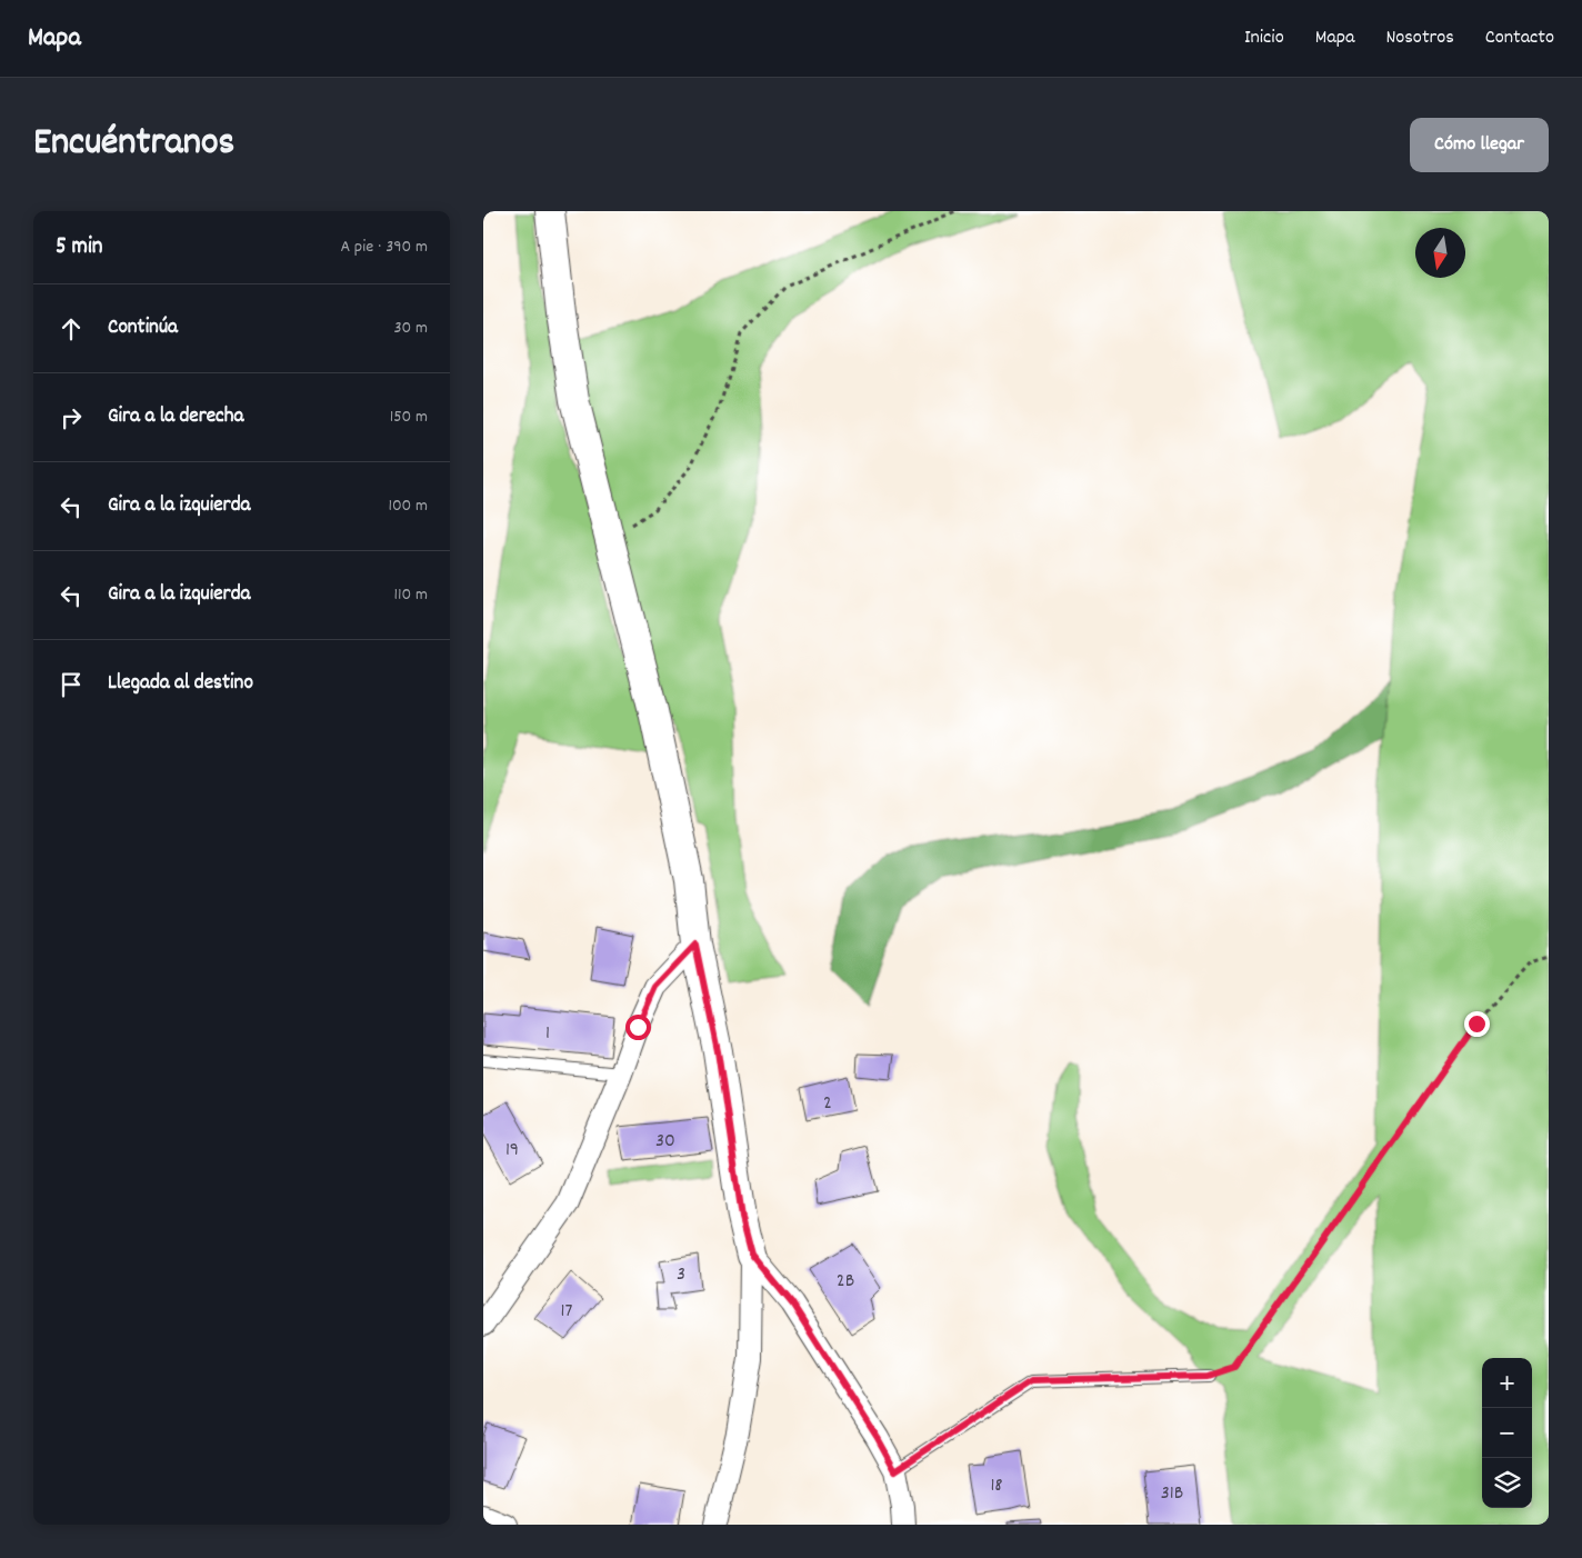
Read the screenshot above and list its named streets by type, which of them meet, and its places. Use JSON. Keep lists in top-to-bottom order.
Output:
{
  "house_numbers": [
    "1",
    "2",
    "30",
    "19",
    "3",
    "2B",
    "17",
    "18",
    "31B"
  ],
  "north": "bottom",
  "page": {
    "header": "Mapa",
    "nav": [
      "Inicio",
      "Mapa",
      "Nosotros",
      "Contacto"
    ],
    "title": "Encuéntranos",
    "buttons": "Cómo llegar",
    "heading": ["5 min", "A pie · 390 m"],
    "list": [
      ["Continúa", "30 m"],
      ["Gira a la derecha", "150 m"],
      ["Gira a la izquierda", "100 m"],
      ["Gira a la izquierda", "110 m"],
      "Llegada al destino"
    ],
    "map_buttons": ["+", "−"]
  }
}
